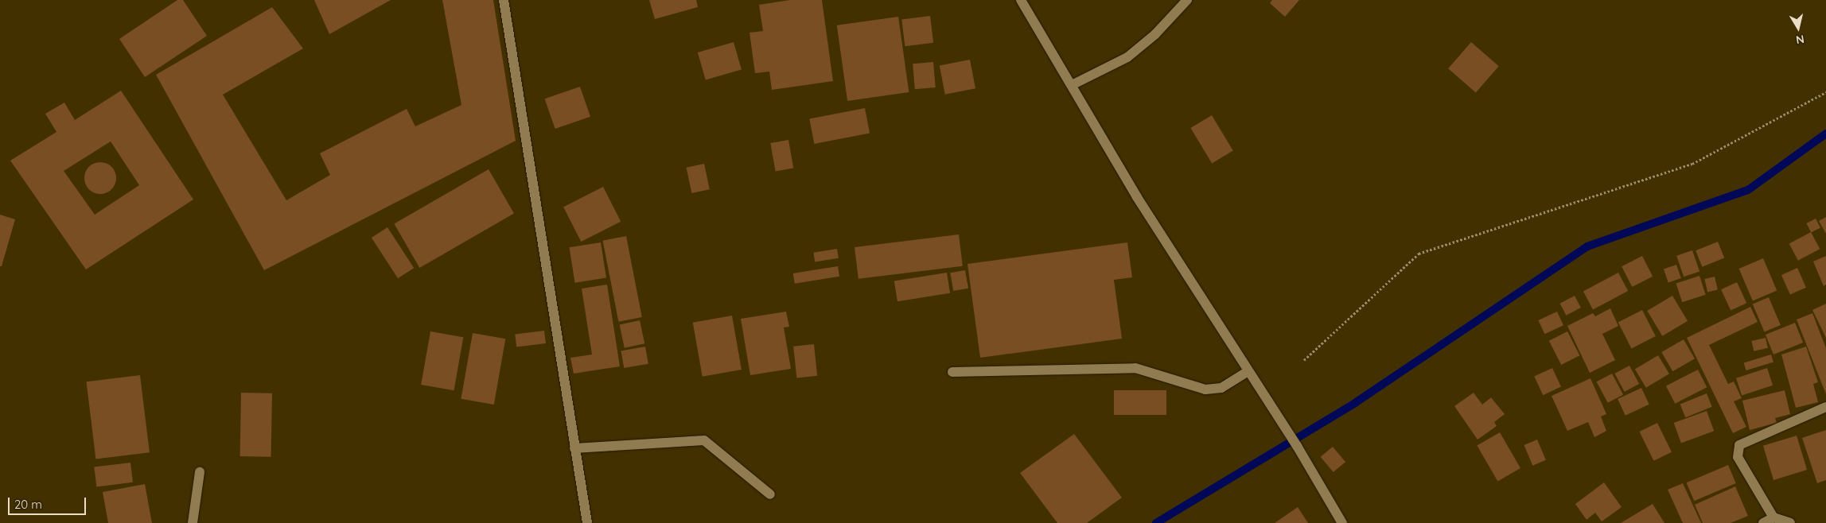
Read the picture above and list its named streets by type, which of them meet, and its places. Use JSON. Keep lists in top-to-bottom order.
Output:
{
  "scale_bar": "20 m",
  "north": "bottom"
}
